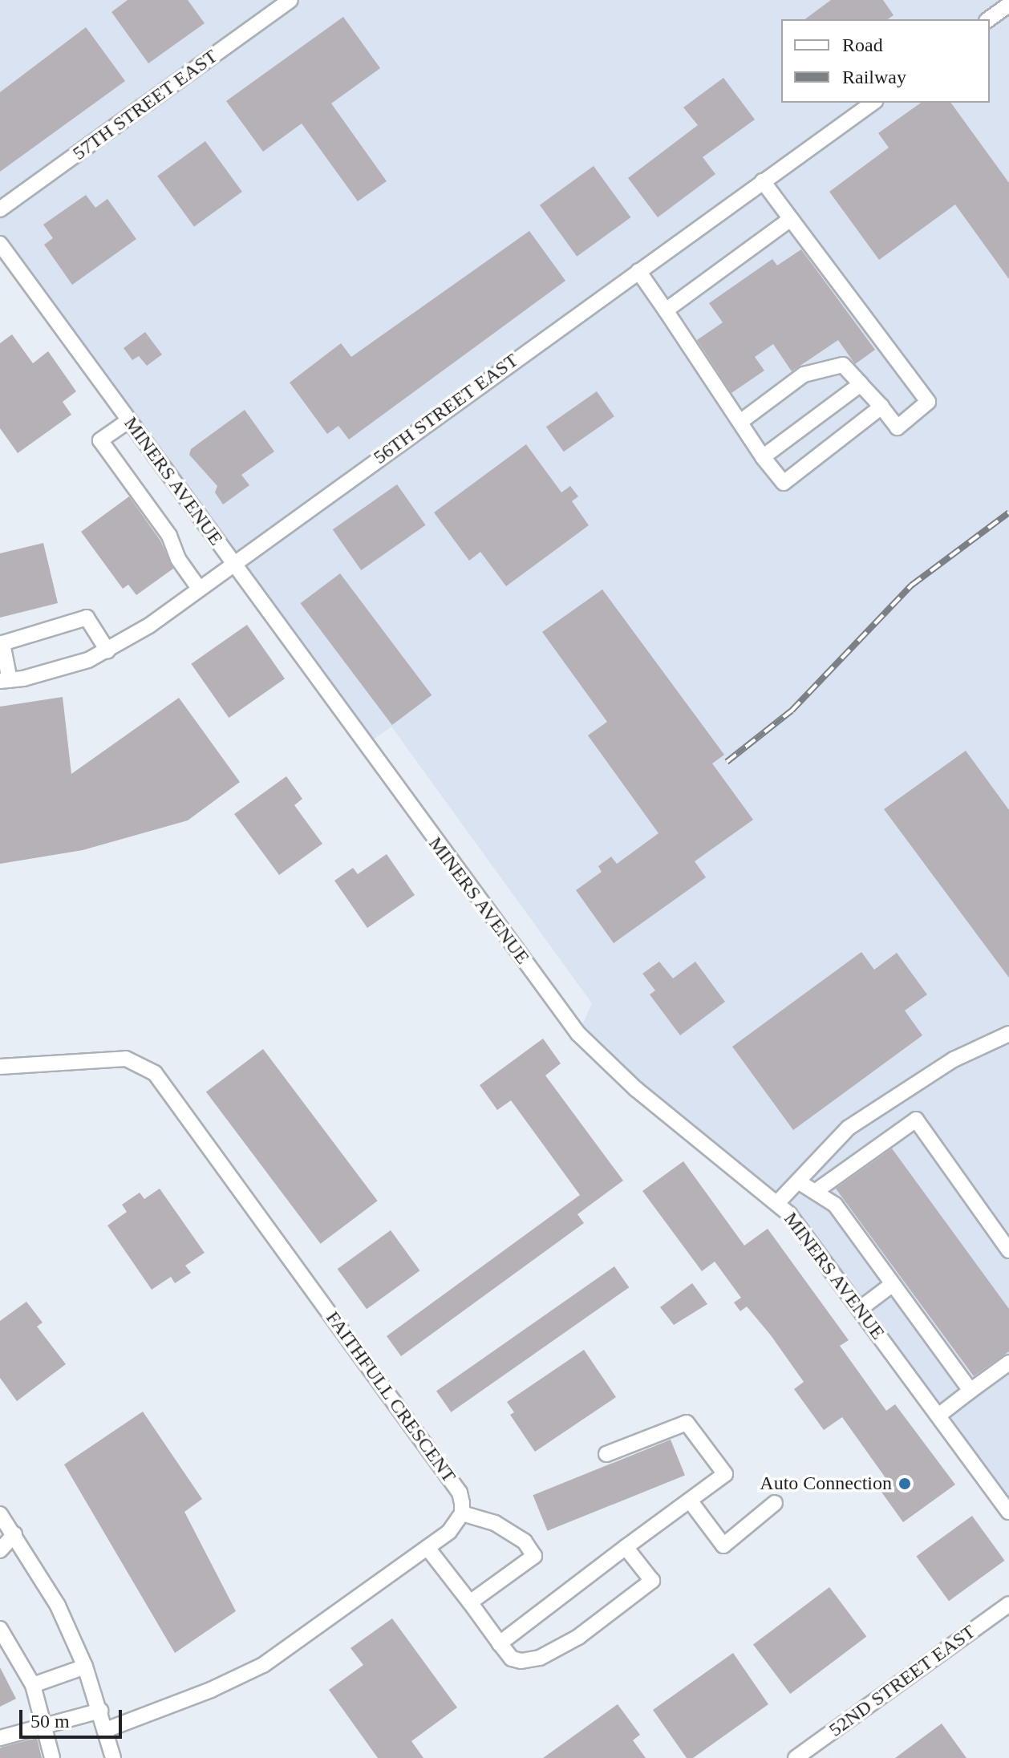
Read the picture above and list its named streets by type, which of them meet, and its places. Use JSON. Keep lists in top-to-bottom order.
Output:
{
  "streets": {
    "street": [
      "57TH STREET EAST",
      "56TH STREET EAST",
      "MINERS AVENUE",
      "FAITHFULL CRESCENT",
      "52ND STREET EAST"
    ]
  },
  "crossings": [
    ["56TH STREET EAST", "MINERS AVENUE"]
  ],
  "places": ["Auto Connection"],
  "legend": ["Road", "Railway"],
  "scale_bar": "50 m"
}
